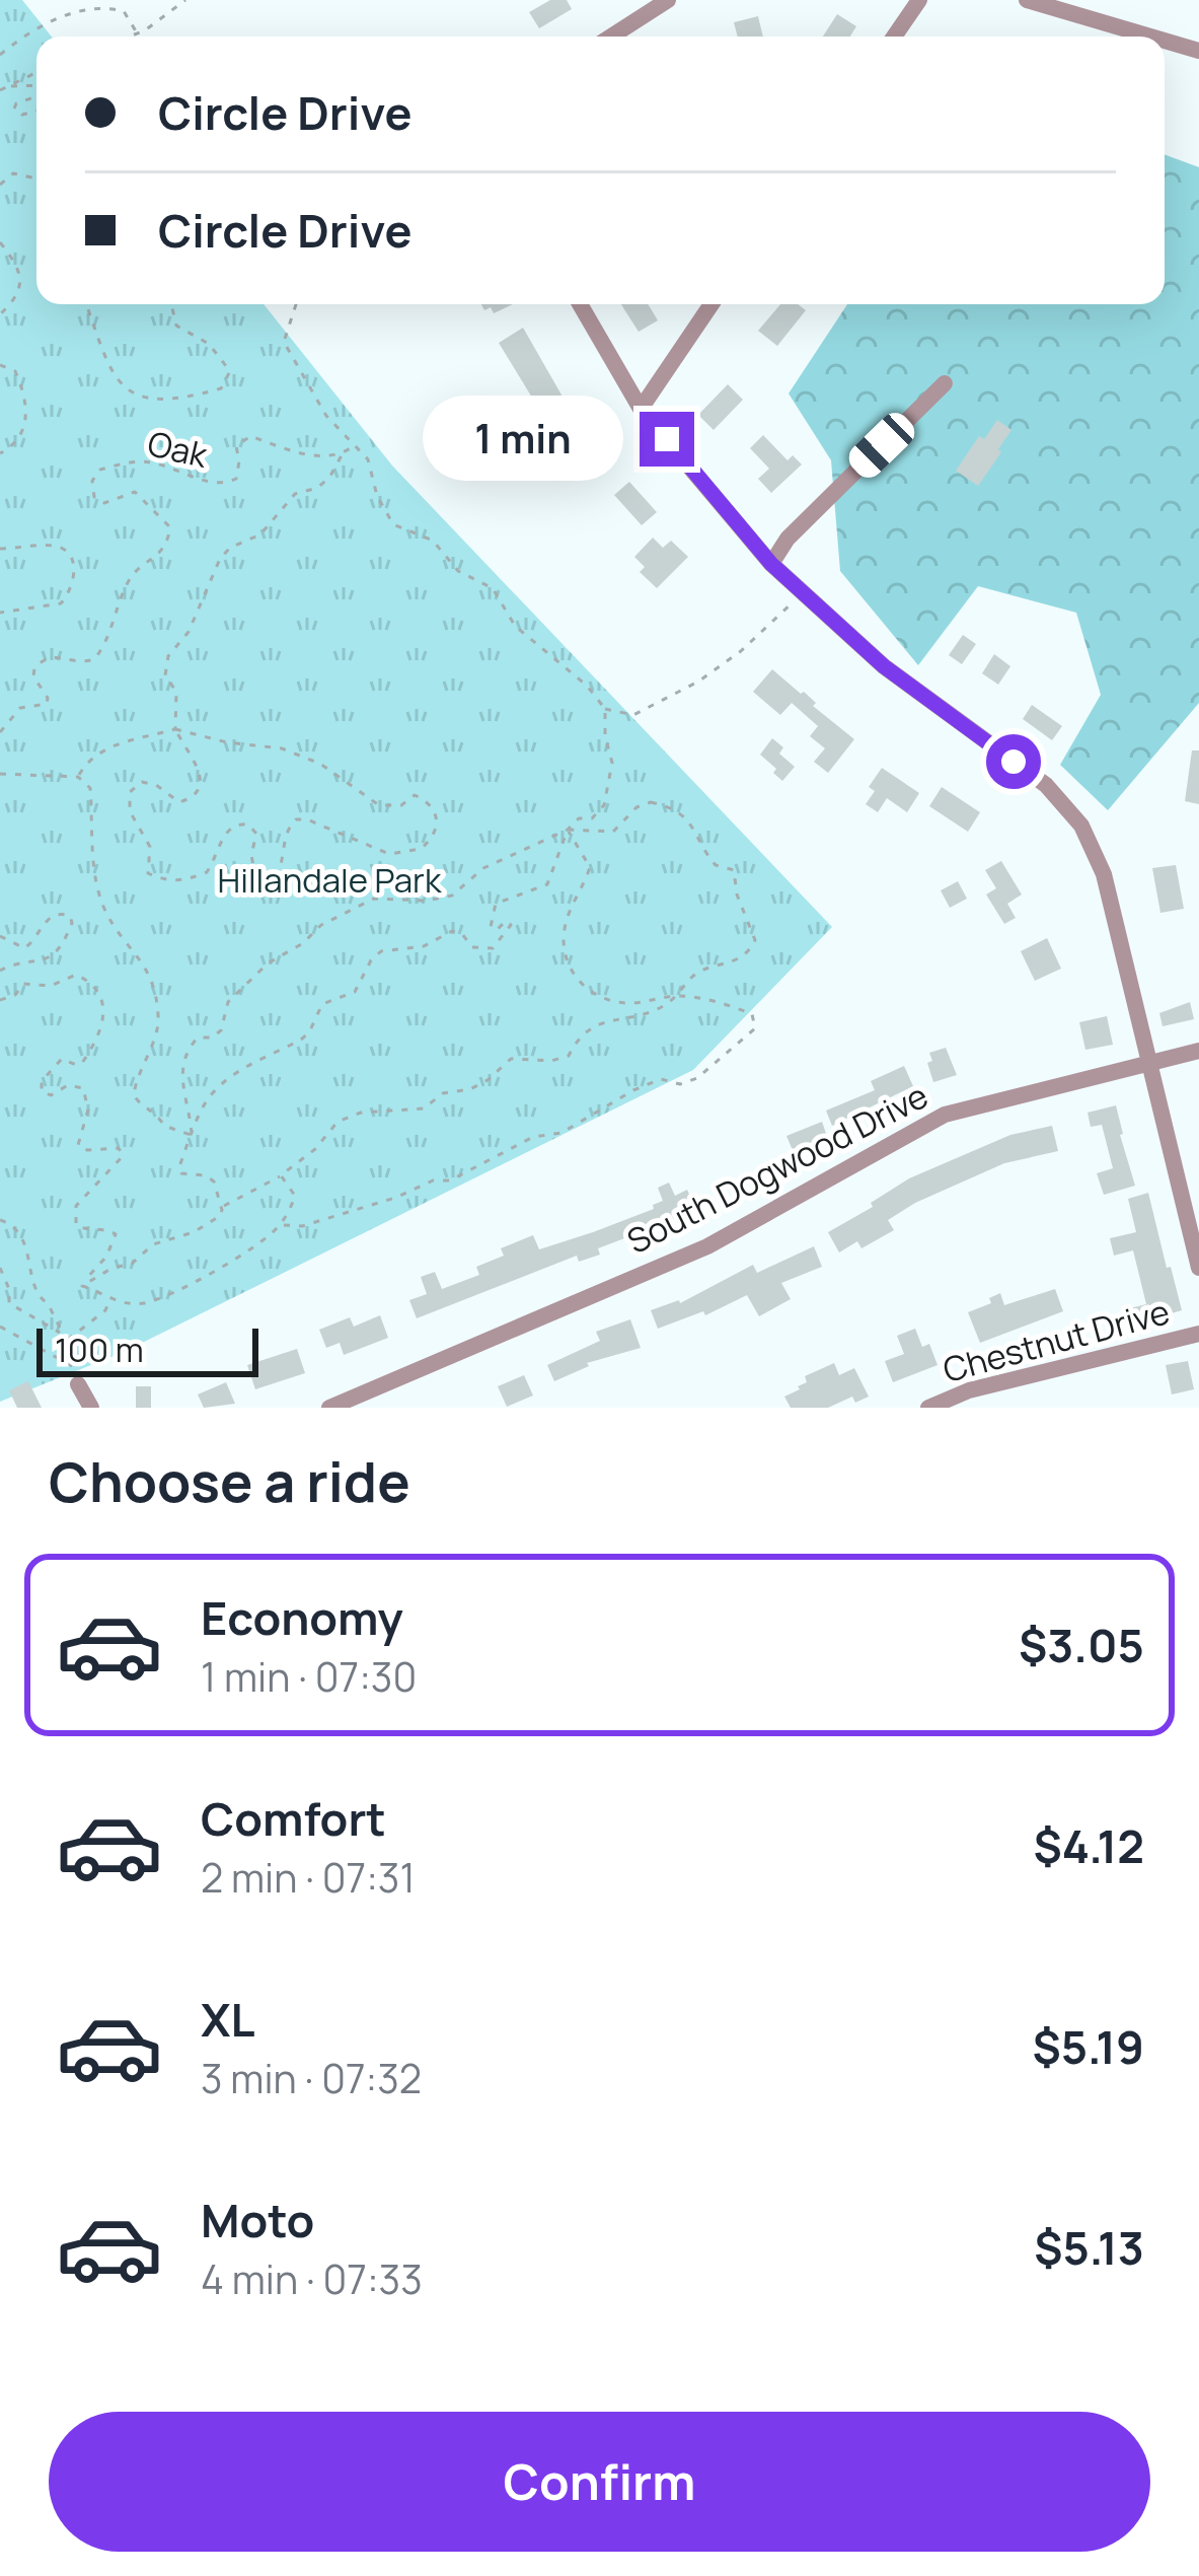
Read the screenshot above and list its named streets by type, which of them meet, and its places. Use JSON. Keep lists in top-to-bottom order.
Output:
{
  "streets": {
    "street": ["South Dogwood Drive", "Chestnut Drive"],
    "path": ["Oak"]
  },
  "parks": ["Hillandale Park"],
  "scale_bar": "100 m",
  "page": {
    "banner": ["Circle Drive", "Circle Drive"],
    "bubble": "1 min",
    "scale": "100 m",
    "heading": "Choose a ride",
    "list": [
      {
        "name": "Economy",
        "note": "1 min · 07:30",
        "value": "$3.05"
      },
      {
        "name": "Comfort",
        "note": "2 min · 07:31",
        "value": "$4.12"
      },
      {
        "name": "XL",
        "note": "3 min · 07:32",
        "value": "$5.19"
      },
      {
        "name": "Moto",
        "note": "4 min · 07:33",
        "value": "$5.13"
      }
    ],
    "buttons": "Confirm"
  }
}
